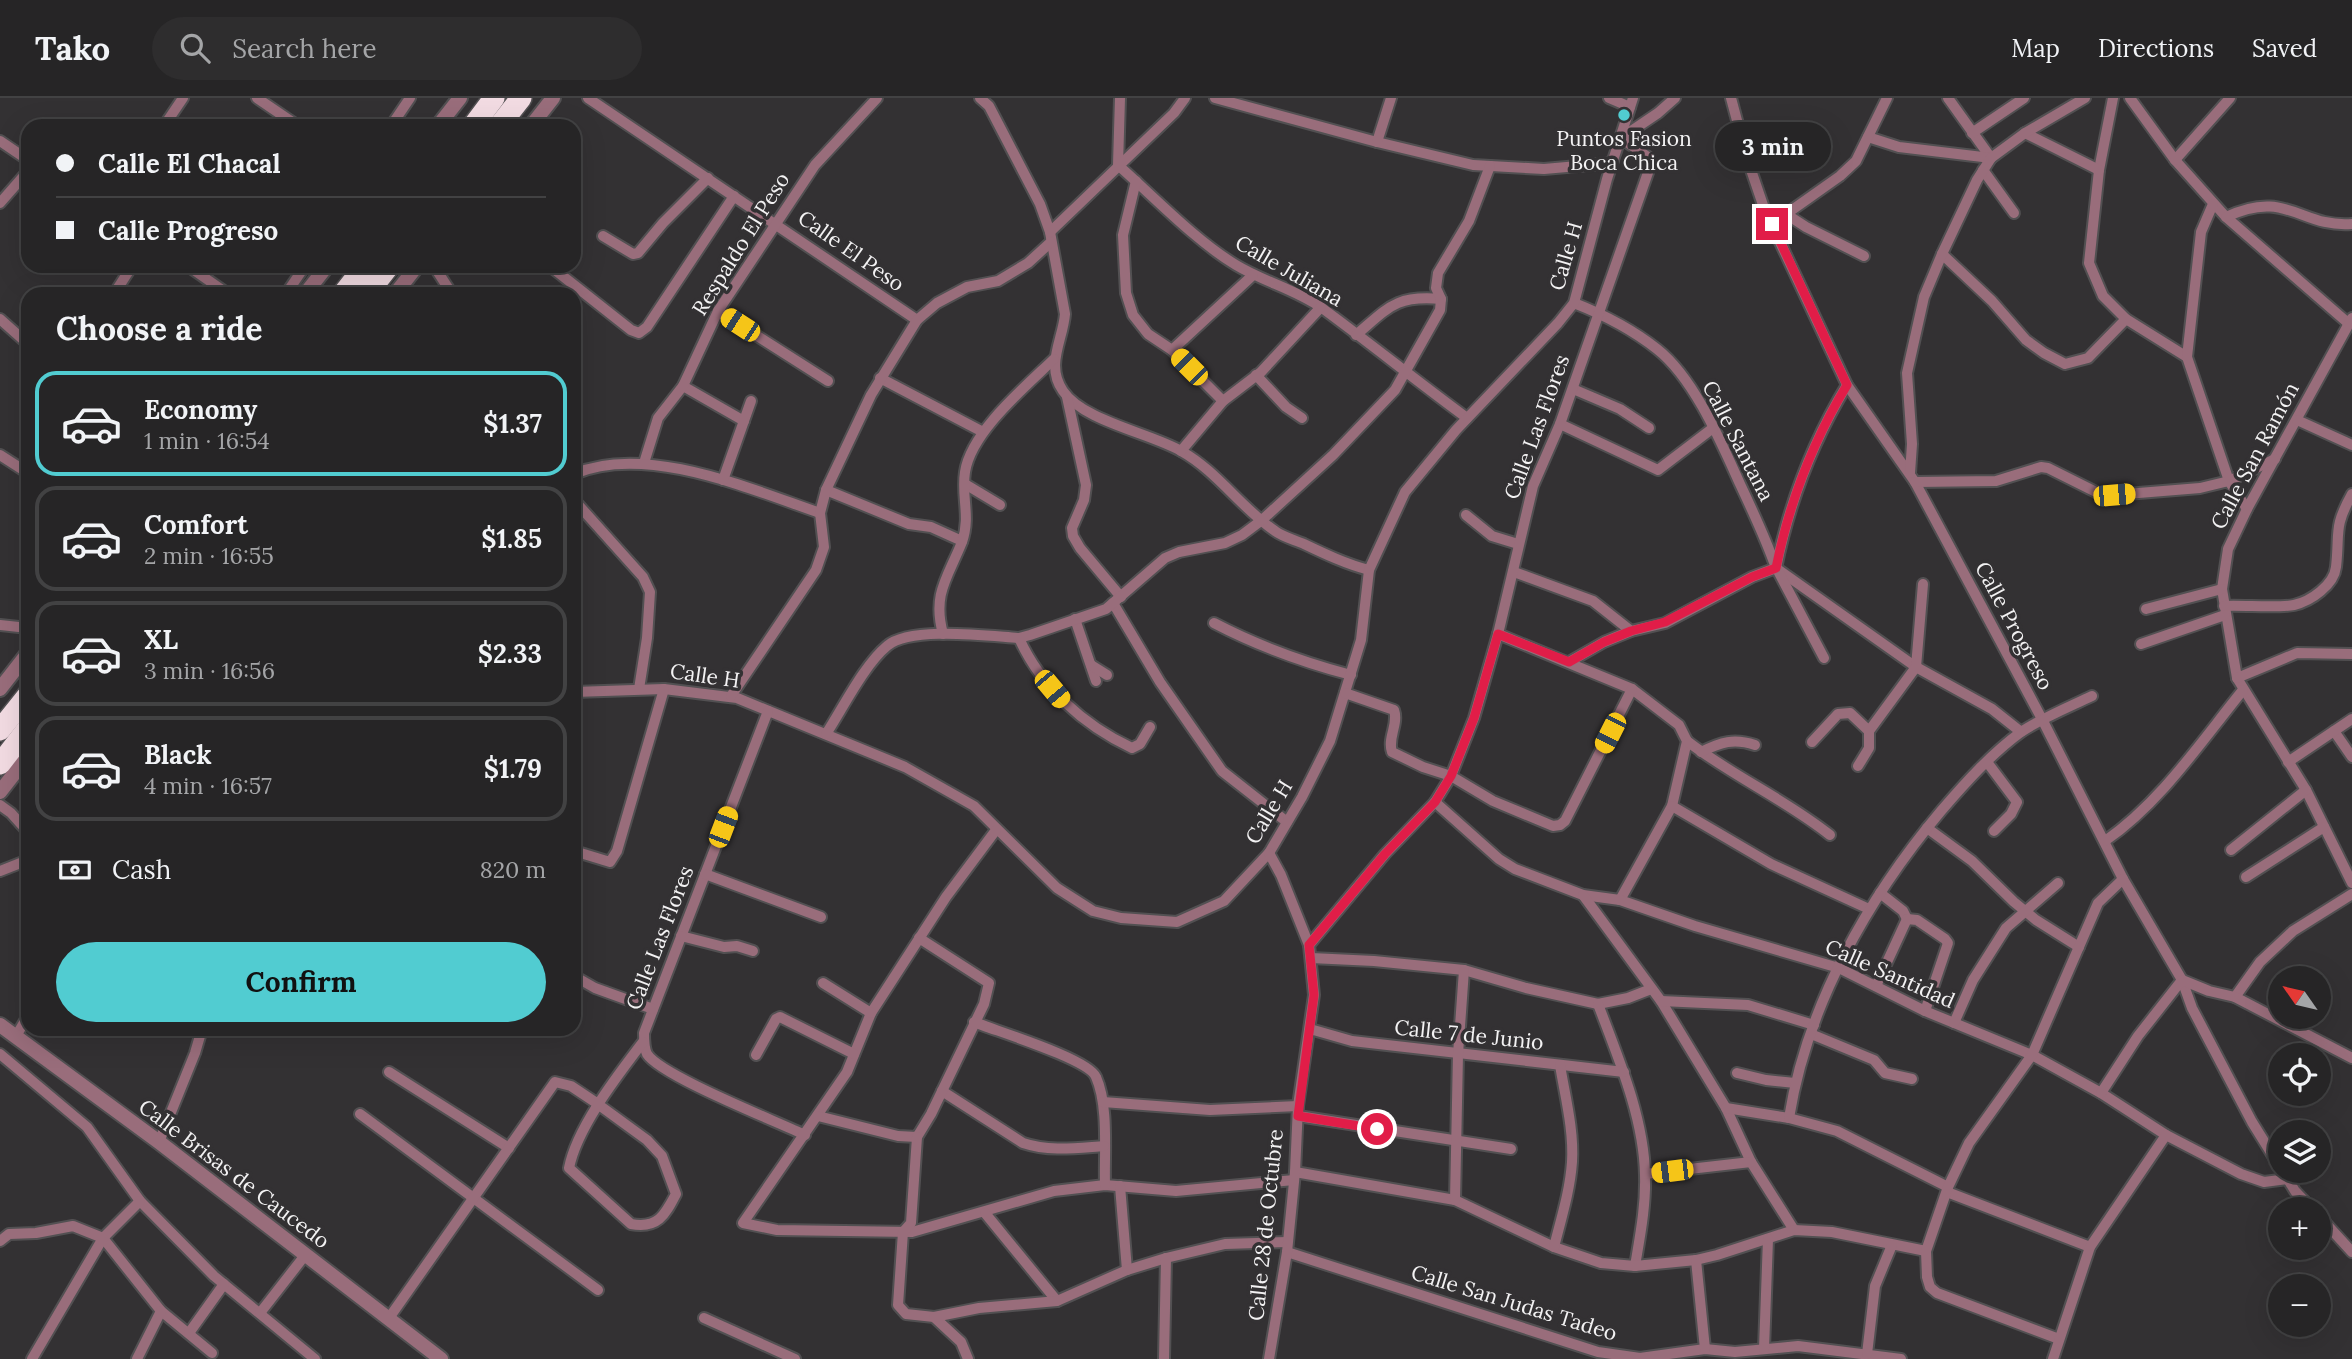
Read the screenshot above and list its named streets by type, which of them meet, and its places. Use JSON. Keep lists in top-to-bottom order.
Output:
{
  "streets": {
    "street": [
      "Respaldo El Peso",
      "Calle El Peso",
      "Calle H",
      "Calle Juliana",
      "Calle Las Flores",
      "Calle Santana",
      "Calle San Ramón",
      "Calle Progreso",
      "Calle Santidad",
      "Calle 7 de Junio",
      "Calle Brisas de Caucedo",
      "Calle 28 de Octubre",
      "Calle San Judas Tadeo"
    ]
  },
  "crossings": [
    ["Respaldo El Peso", "Calle El Peso"],
    ["Calle H", "Calle Juliana"],
    ["Calle H", "Calle Las Flores"],
    ["Calle H", "Calle Santana"],
    ["Calle H", "Calle 28 de Octubre"],
    ["Calle Las Flores", "Calle Santana"],
    ["Calle Las Flores", "Calle Santidad"],
    ["Calle Las Flores", "Calle 28 de Octubre"],
    ["Calle 7 de Junio", "Calle 28 de Octubre"],
    ["Calle 28 de Octubre", "Calle San Judas Tadeo"]
  ],
  "places": ["Puntos Fasion Boca Chica"],
  "north": "top left",
  "page": {
    "header": "Tako",
    "search": "Search here",
    "nav": ["Map", "Directions", "Saved"],
    "banner": ["Calle El Chacal", "Calle Progreso"],
    "bubble": "3 min",
    "heading": "Choose a ride",
    "list": [
      {
        "name": "Economy",
        "note": "1 min · 16:54",
        "value": "$1.37"
      },
      {
        "name": "Comfort",
        "note": "2 min · 16:55",
        "value": "$1.85"
      },
      {
        "name": "XL",
        "note": "3 min · 16:56",
        "value": "$2.33"
      },
      {
        "name": "Black",
        "note": "4 min · 16:57",
        "value": "$1.79"
      }
    ],
    "pay": ["Cash", "820 m"],
    "buttons": "Confirm",
    "map_buttons": ["+", "−"]
  }
}
